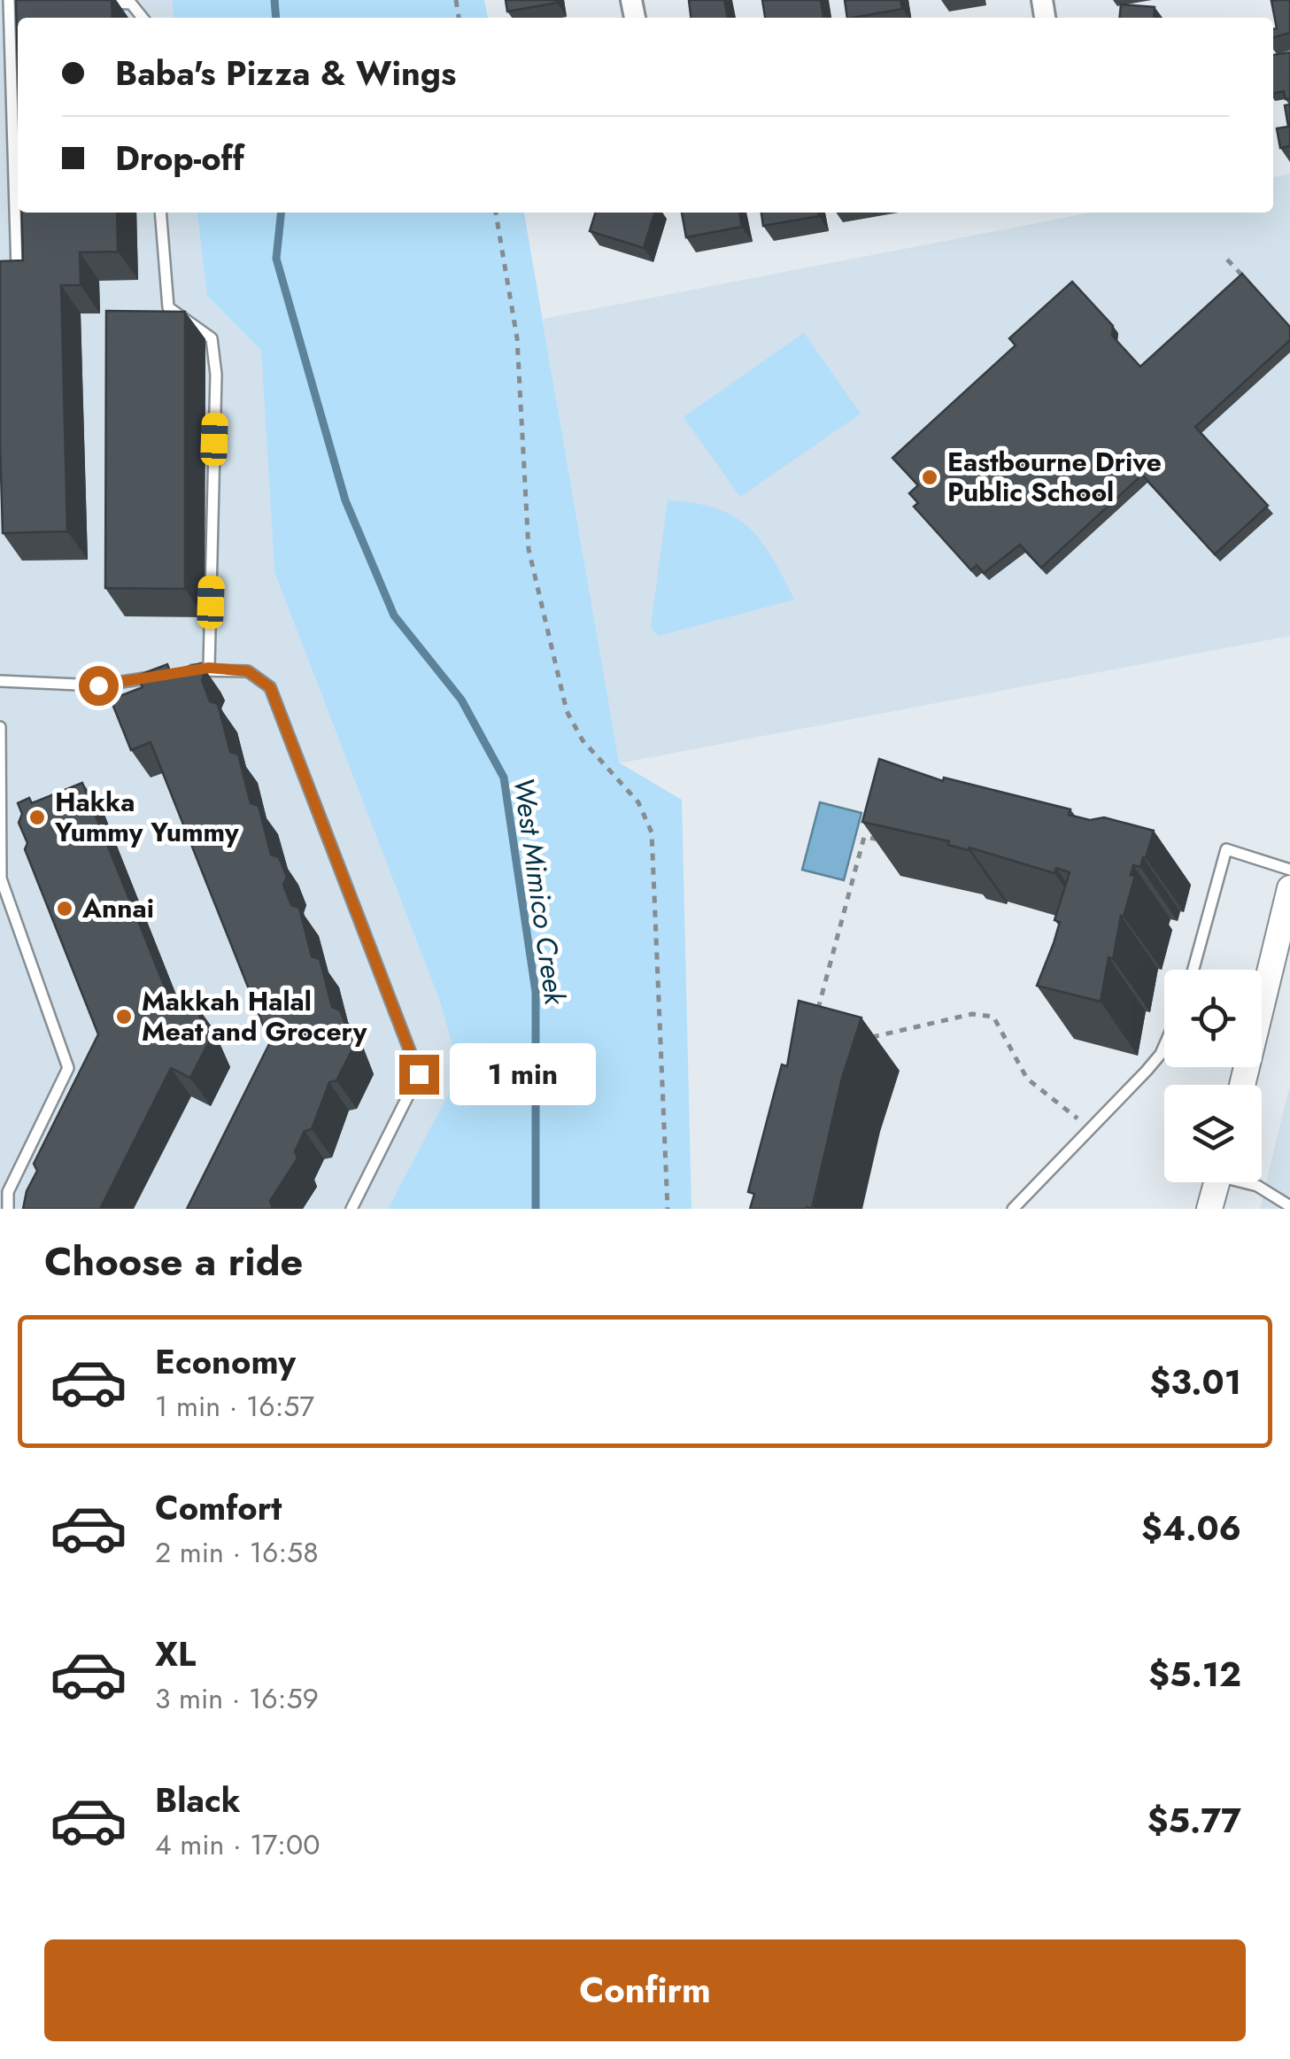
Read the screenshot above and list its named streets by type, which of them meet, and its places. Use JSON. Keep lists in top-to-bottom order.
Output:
{
  "water": ["West Mimico Creek"],
  "places": [
    "Eastbourne Drive Public School",
    "Hakka Yummy Yummy",
    "Annai",
    "Makkah Halal Meat and Grocery"
  ],
  "page": {
    "banner": ["Baba's Pizza & Wings", "Drop-off"],
    "bubble": "1 min",
    "heading": "Choose a ride",
    "list": [
      {
        "name": "Economy",
        "note": "1 min · 16:57",
        "value": "$3.01"
      },
      {
        "name": "Comfort",
        "note": "2 min · 16:58",
        "value": "$4.06"
      },
      {
        "name": "XL",
        "note": "3 min · 16:59",
        "value": "$5.12"
      },
      {
        "name": "Black",
        "note": "4 min · 17:00",
        "value": "$5.77"
      }
    ],
    "buttons": "Confirm"
  }
}
